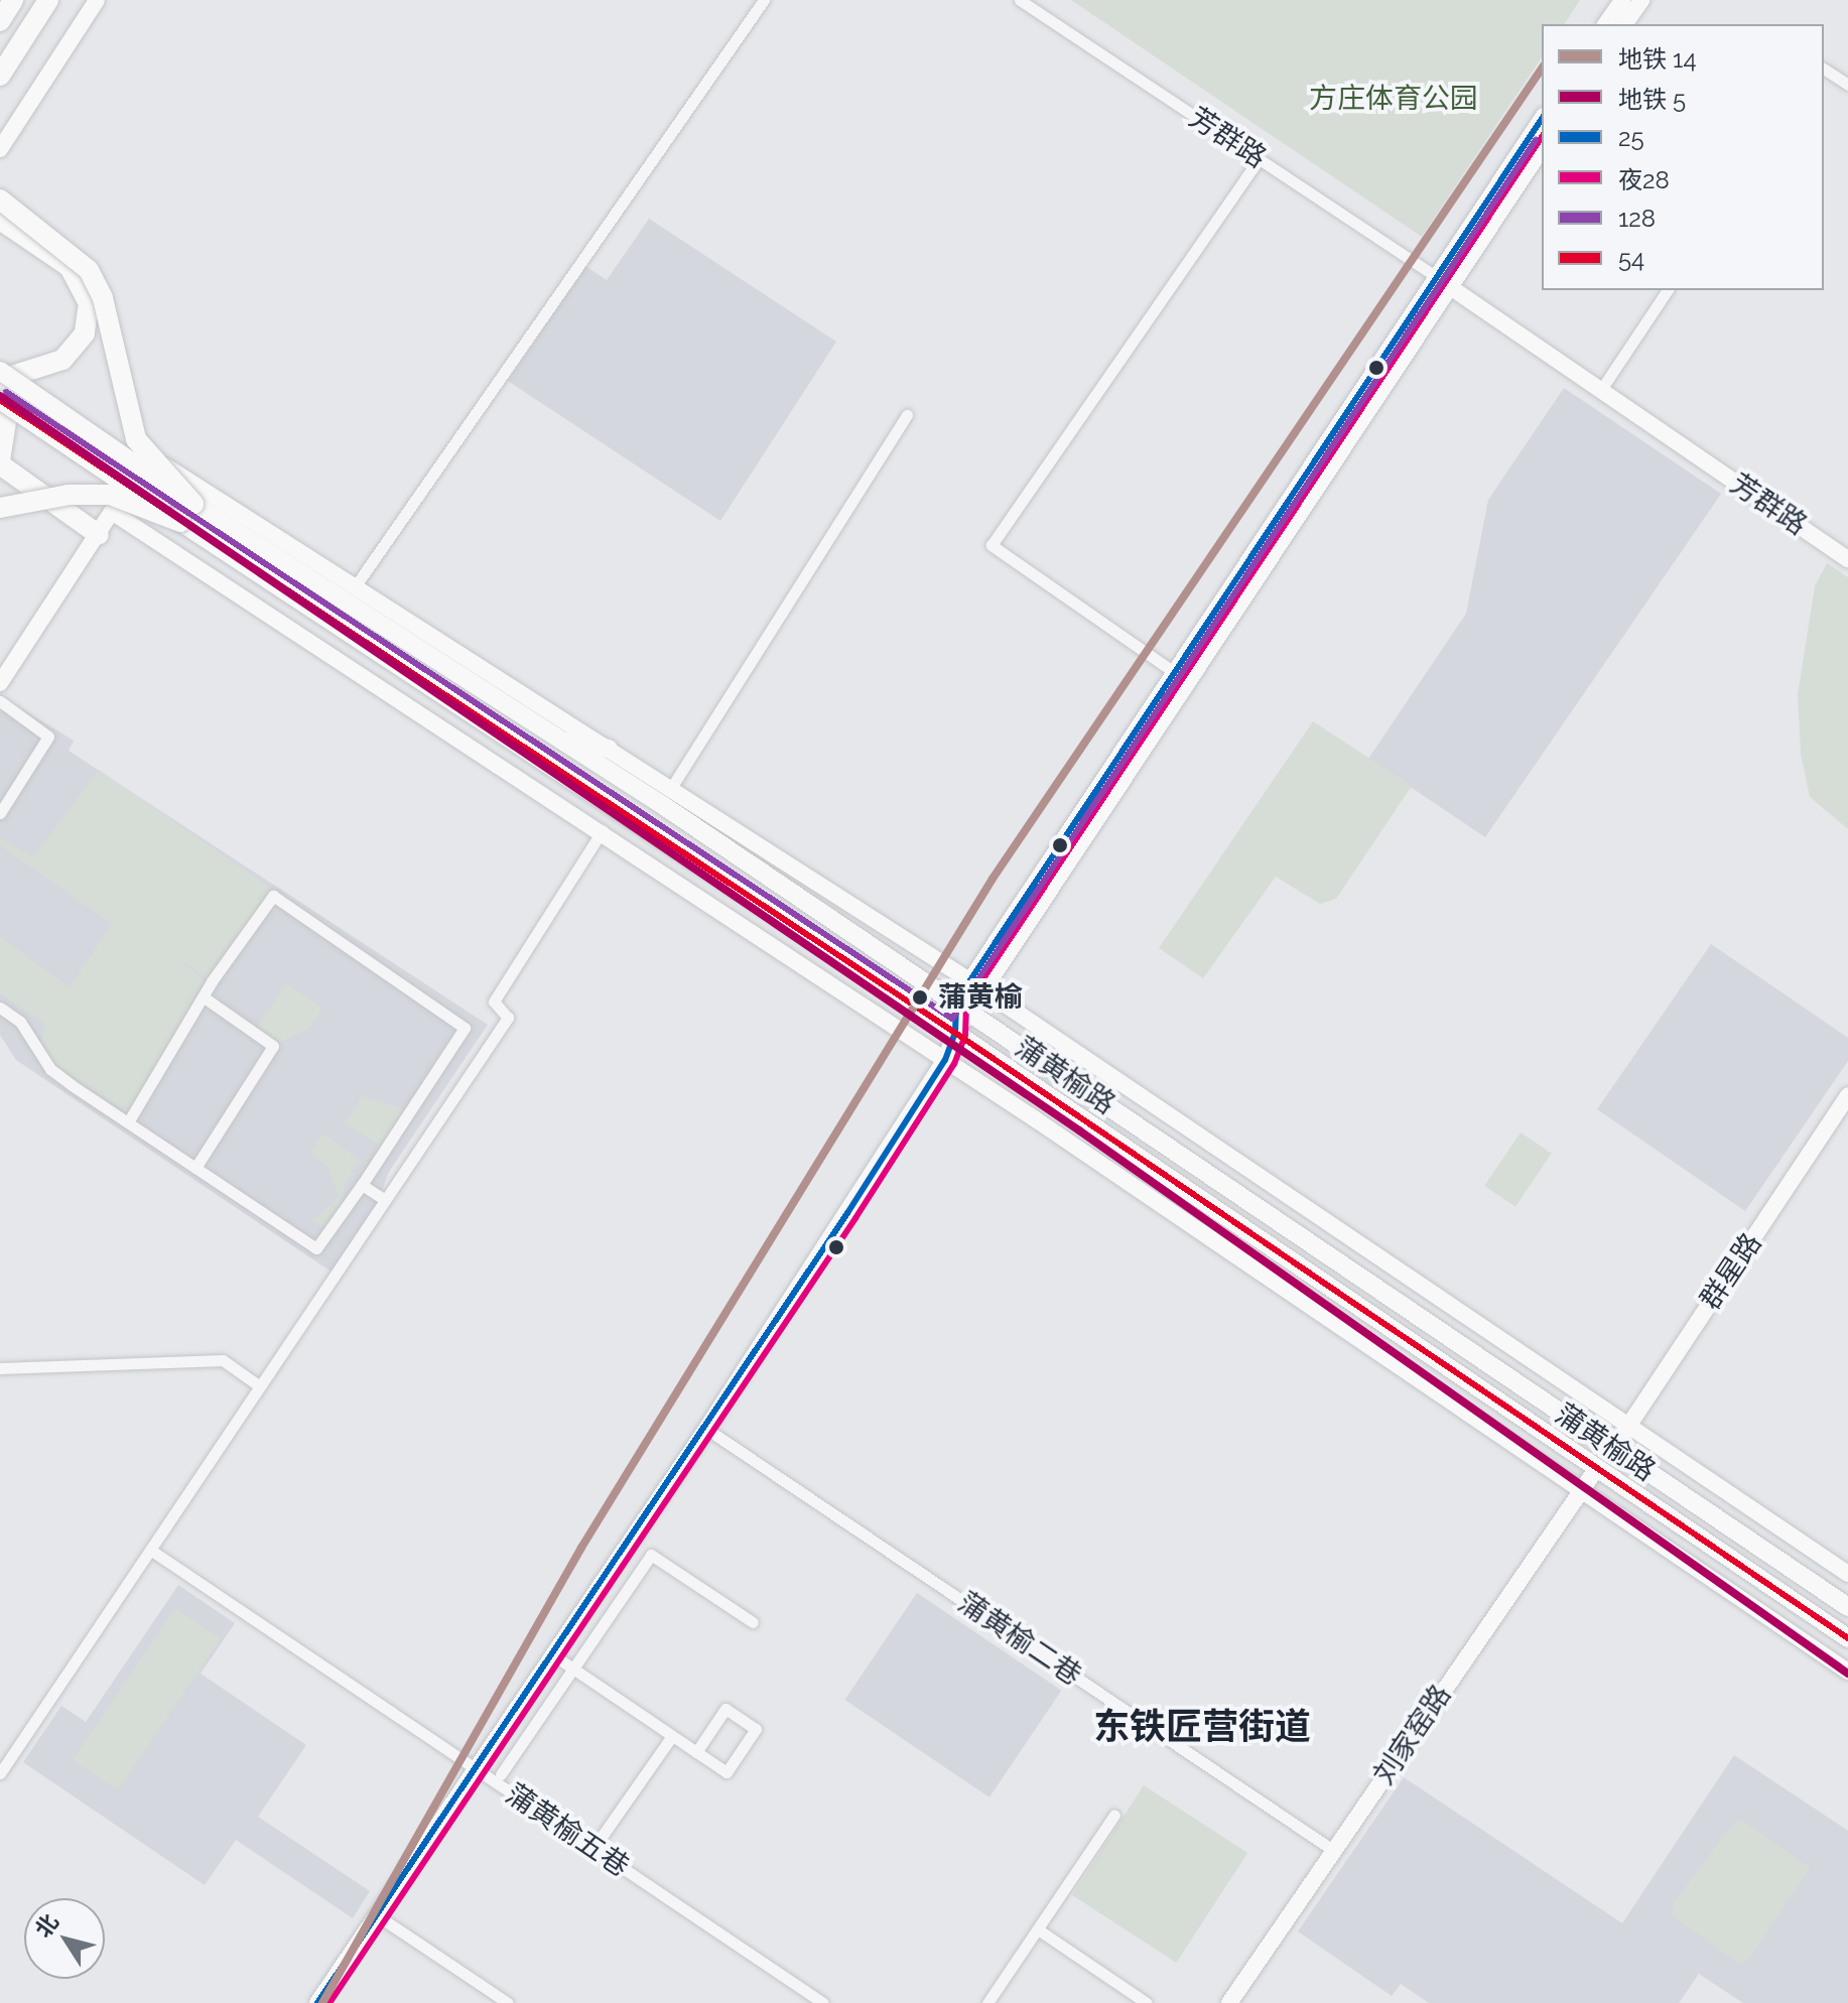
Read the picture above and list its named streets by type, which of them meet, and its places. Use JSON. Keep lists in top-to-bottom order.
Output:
{
  "streets": {
    "main road": ["蒲黄榆路"],
    "street": [
      "芳群路",
      "群星路",
      "蒲黄榆二巷",
      "刘家窑路",
      "蒲黄榆五巷"
    ]
  },
  "crossings": [
    ["蒲黄榆路", "群星路"],
    ["蒲黄榆路", "刘家窑路"],
    ["蒲黄榆二巷", "刘家窑路"]
  ],
  "districts": ["东铁匠营街道"],
  "parks": ["方庄体育公园"],
  "places": ["蒲黄榆"],
  "lines": [
    "metro line 14",
    "transit line 25",
    "transit line 夜28",
    "transit line 128",
    "metro line 5",
    "transit line 54"
  ],
  "legend": [
    "地铁 14",
    "地铁 5",
    "25",
    "夜28",
    "128",
    "54"
  ],
  "north": "top left"
}
